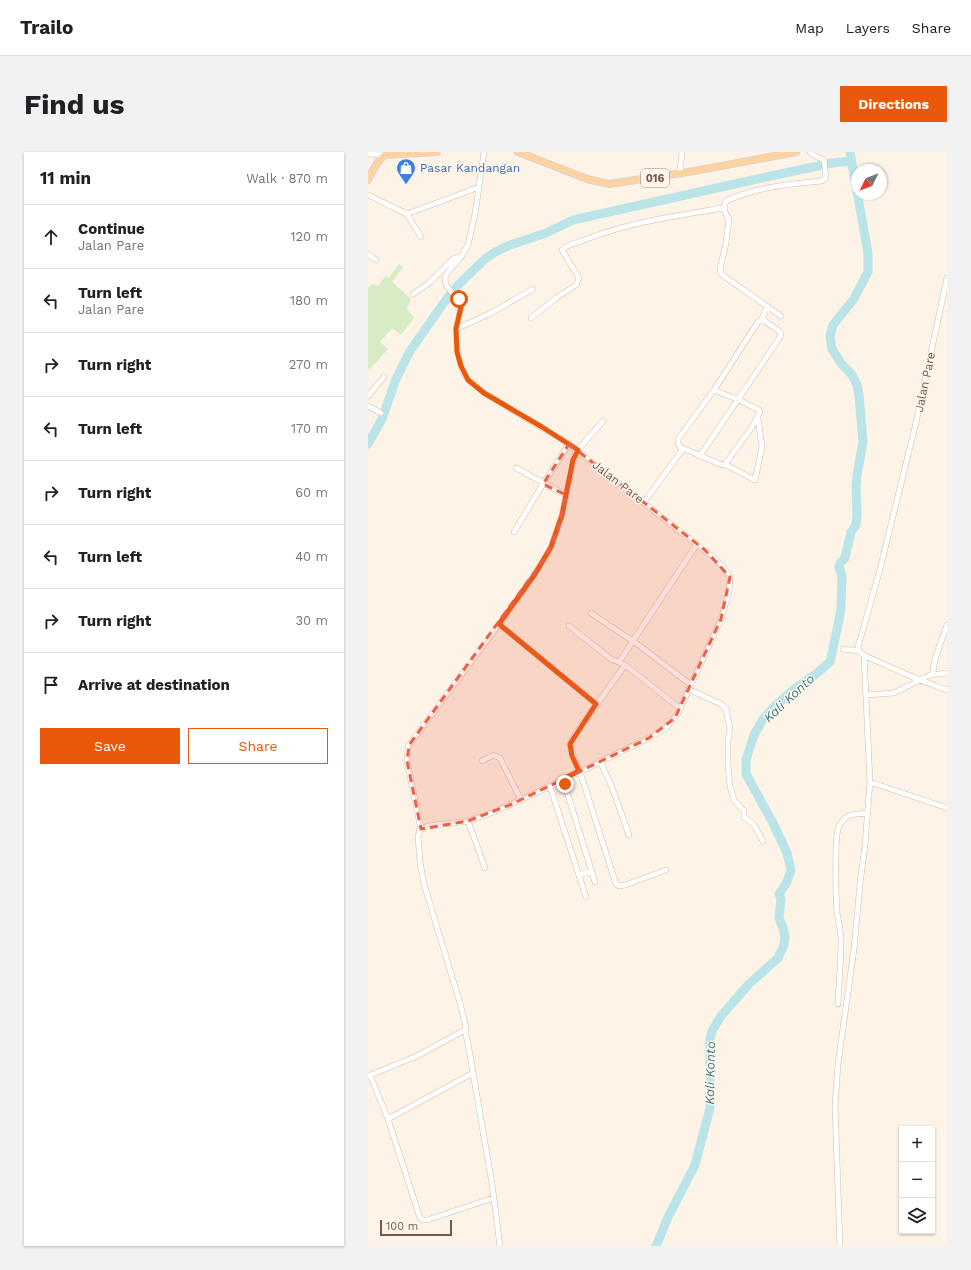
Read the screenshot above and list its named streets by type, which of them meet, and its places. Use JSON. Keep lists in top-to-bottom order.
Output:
{
  "streets": {
    "main road": ["016"],
    "street": ["Jalan Pare"]
  },
  "water": ["Kali Konto"],
  "places": {
    "shop": ["Pasar Kandangan"]
  },
  "scale_bar": "100 m",
  "north": "bottom left",
  "page": {
    "header": "Trailo",
    "nav": ["Map", "Layers", "Share"],
    "buttons": [
      "Directions",
      ["Save", "Share"]
    ],
    "title": "Find us",
    "heading": ["11 min", "Walk · 870 m"],
    "list": [
      ["Continue", "Jalan Pare", "120 m"],
      ["Turn left", "Jalan Pare", "180 m"],
      ["Turn right", "270 m"],
      ["Turn left", "170 m"],
      ["Turn right", "60 m"],
      ["Turn left", "40 m"],
      ["Turn right", "30 m"],
      "Arrive at destination"
    ],
    "map_buttons": ["+", "−"],
    "scale": "100 m"
  }
}
